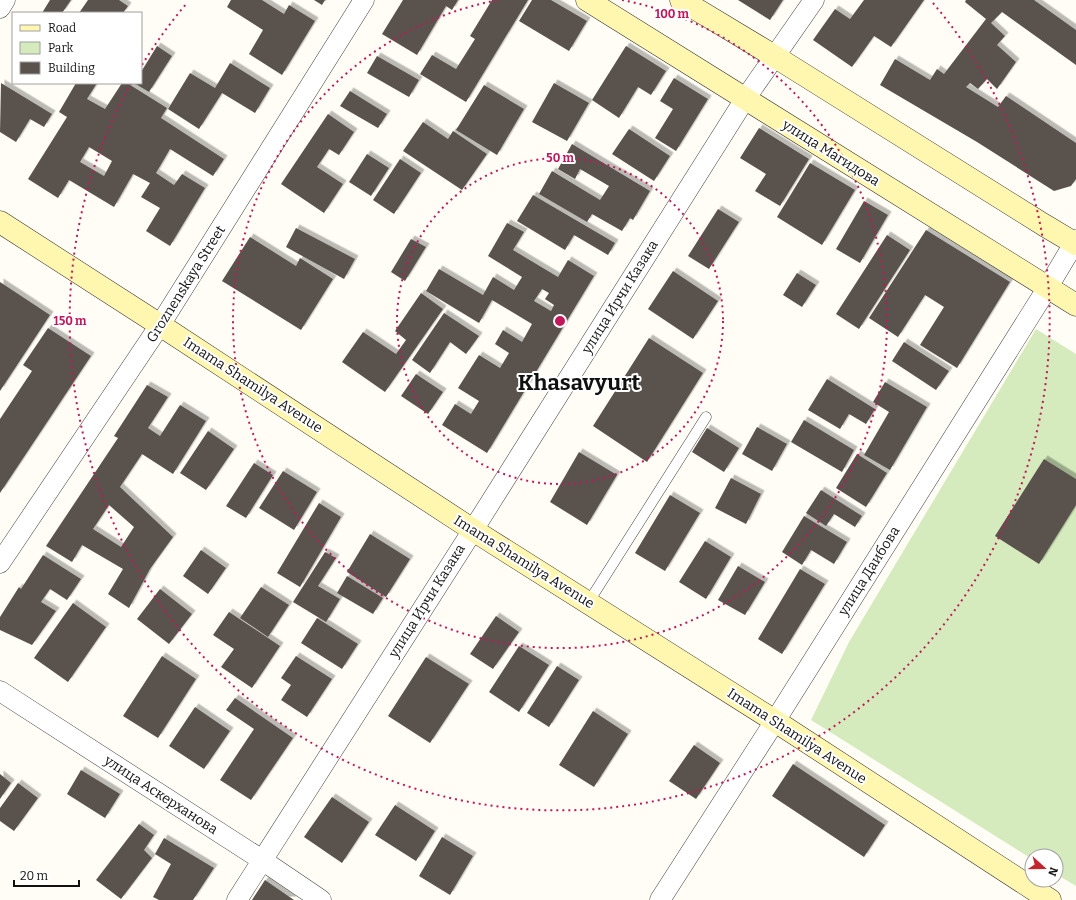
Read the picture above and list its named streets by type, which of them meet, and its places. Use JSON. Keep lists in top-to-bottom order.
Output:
{
  "streets": {
    "main road": ["улица Магидова", "Imama Shamilya Avenue"],
    "street": [
      "Groznenskaya Street",
      "улица Ирчи Казака",
      "улица Даибова",
      "улица Аскерханова"
    ]
  },
  "crossings": [
    ["улица Магидова", "улица Ирчи Казака"],
    ["улица Магидова", "улица Даибова"],
    ["Groznenskaya Street", "Imama Shamilya Avenue"],
    ["улица Ирчи Казака", "Imama Shamilya Avenue"],
    ["улица Ирчи Казака", "улица Аскерханова"],
    ["Imama Shamilya Avenue", "улица Даибова"]
  ],
  "districts": ["Khasavyurt"],
  "legend": ["Road", "Park", "Building"],
  "scale_bar": "20 m",
  "north": "right",
  "rings": ["100 m", "50 m", "150 m"]
}
